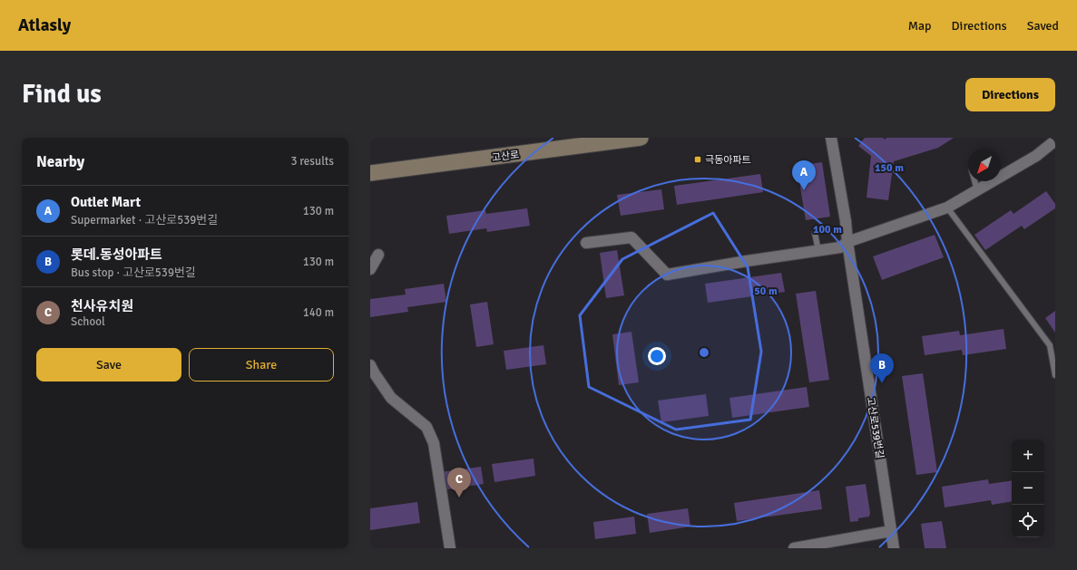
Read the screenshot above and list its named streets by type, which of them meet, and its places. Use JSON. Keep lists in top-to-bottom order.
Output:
{
  "streets": {
    "street": ["고산로", "고산로539번길"]
  },
  "places": {
    "transit": ["극동아파트"]
  },
  "north": "bottom left",
  "page": {
    "header": "Atlasly",
    "nav": ["Map", "Directions", "Saved"],
    "buttons": [
      "Directions",
      ["Save", "Share"]
    ],
    "title": "Find us",
    "heading": ["Nearby", "3 results"],
    "pins": ["A", "B", "C"],
    "list": [
      {
        "mark": "A",
        "name": "Outlet Mart",
        "note": "Supermarket · 고산로539번길",
        "value": "130 m"
      },
      {
        "mark": "B",
        "name": "롯데.동성아파트",
        "note": "Bus stop · 고산로539번길",
        "value": "130 m"
      },
      {
        "mark": "C",
        "name": "천사유치원",
        "note": "School",
        "value": "140 m"
      }
    ],
    "map_buttons": ["+", "−"]
  },
  "rings": ["150 m", "100 m", "50 m"]
}
